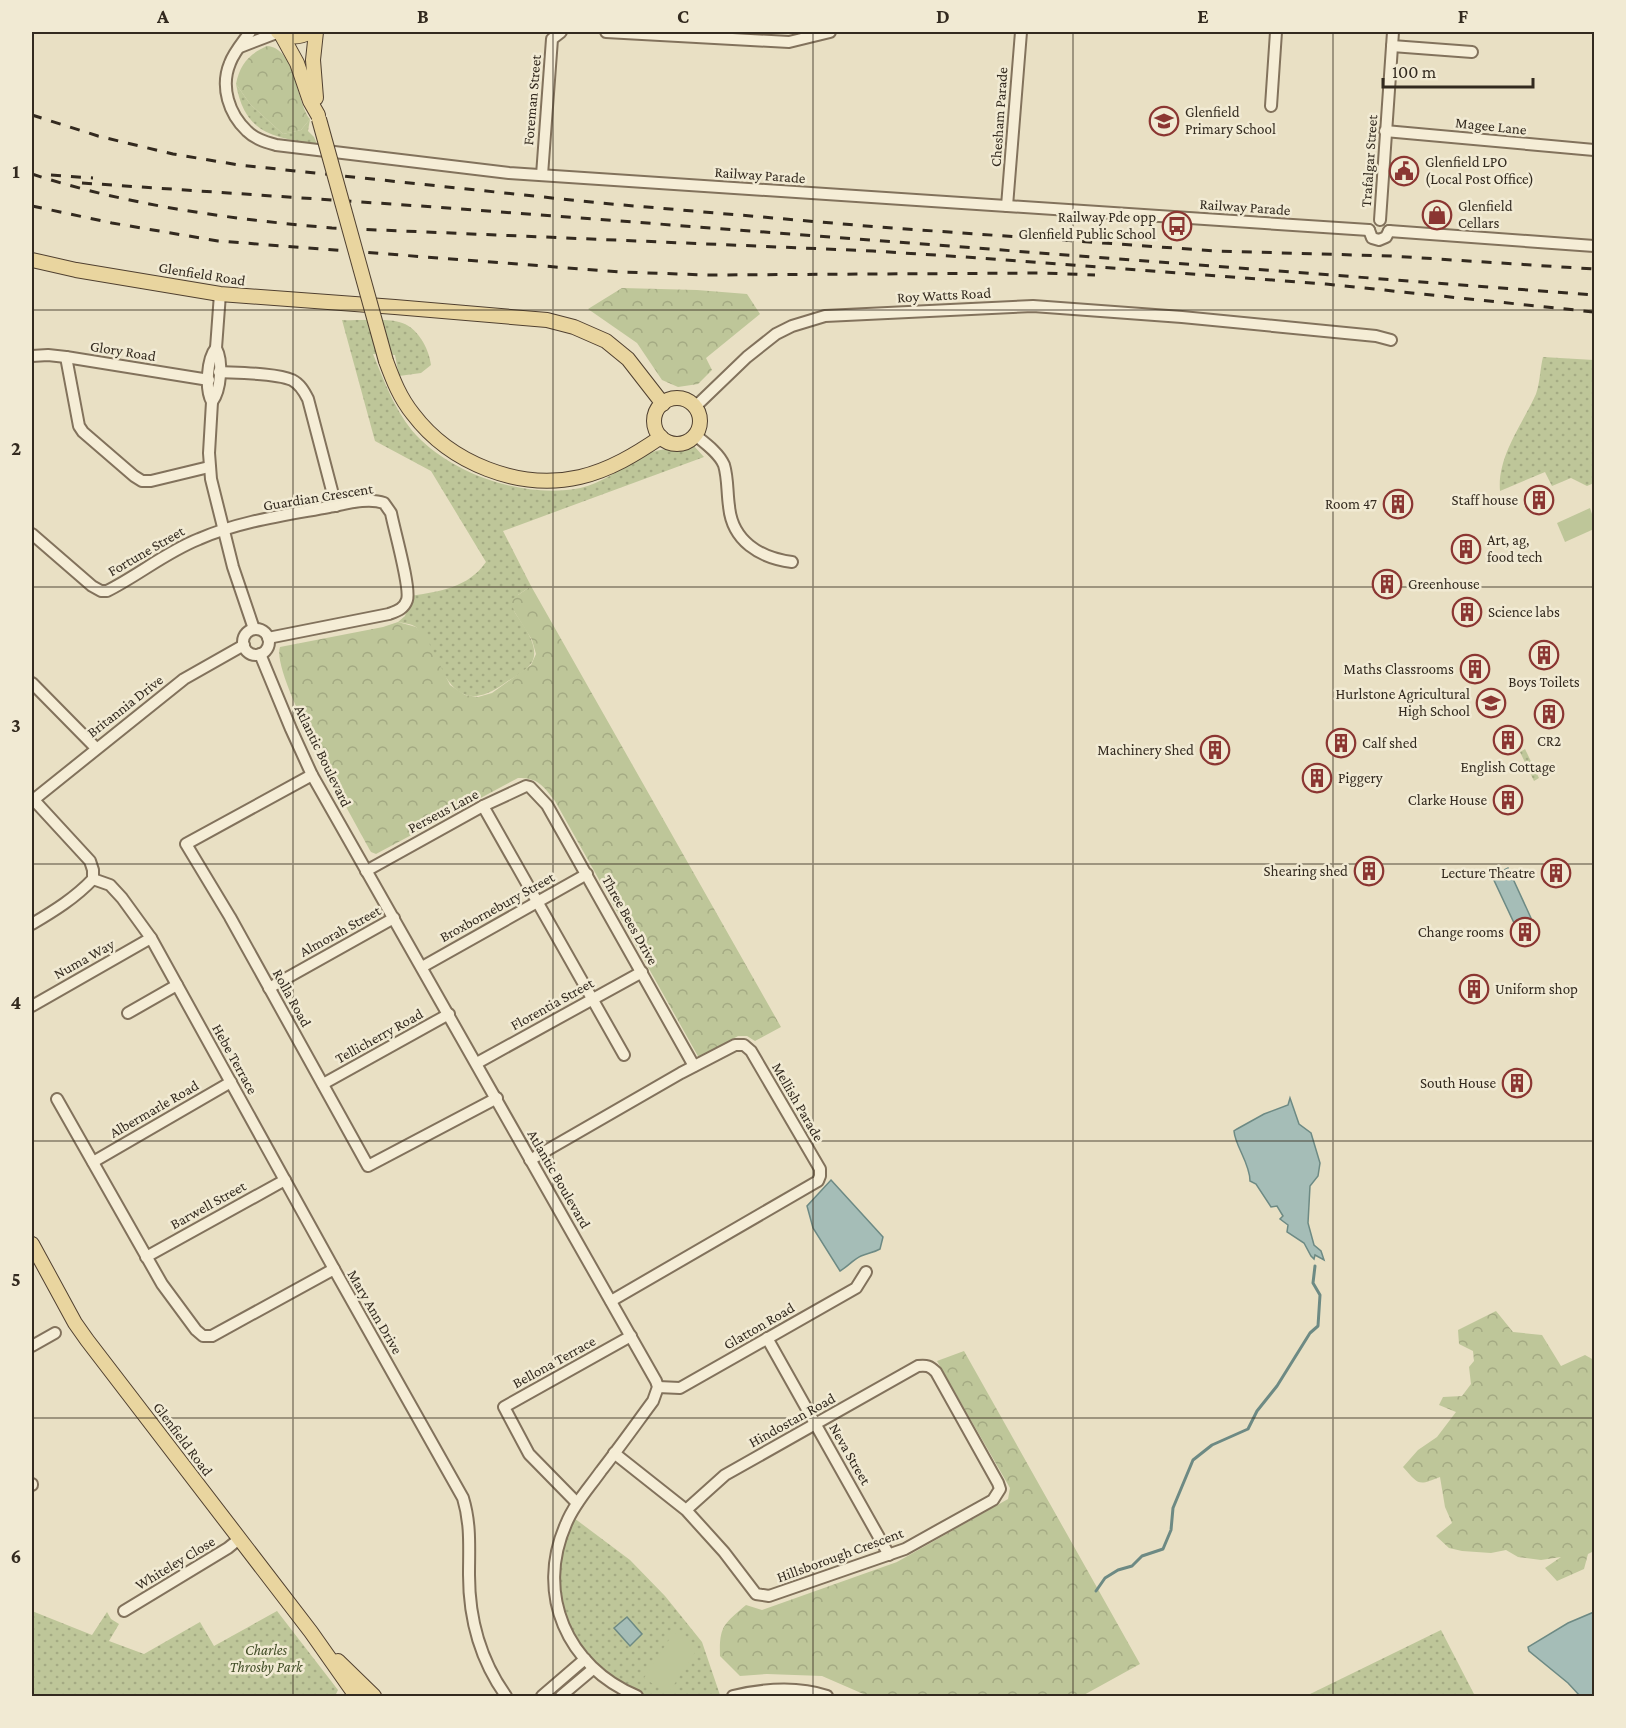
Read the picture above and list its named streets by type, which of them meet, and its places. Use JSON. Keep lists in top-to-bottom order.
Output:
{
  "streets": {
    "main road": ["Glenfield Road"],
    "street": [
      "Foreman Street",
      "Chesham Parade",
      "Magee Lane",
      "Trafalgar Street",
      "Railway Parade",
      "Roy Watts Road",
      "Glory Road",
      "Guardian Crescent",
      "Fortune Street",
      "Britannia Drive",
      "Atlantic Boulevard",
      "Perseus Lane",
      "Broxbornebury Street",
      "Three Bees Drive",
      "Almorah Street",
      "Numa Way",
      "Rolla Road",
      "Florentia Street",
      "Tellicherry Road",
      "Hebe Terrace",
      "Mellish Parade",
      "Albermarle Road",
      "Barwell Street",
      "Mary Ann Drive",
      "Glatton Road",
      "Bellona Terrace",
      "Hindostan Road",
      "Neva Street",
      "Hillsborough Crescent",
      "Whiteley Close"
    ]
  },
  "crossings": [
    ["Foreman Street", "Railway Parade"],
    ["Chesham Parade", "Railway Parade"],
    ["Magee Lane", "Trafalgar Street"],
    ["Trafalgar Street", "Railway Parade"],
    ["Glenfield Road", "Roy Watts Road"],
    ["Glenfield Road", "Whiteley Close"],
    ["Guardian Crescent", "Fortune Street"],
    ["Guardian Crescent", "Britannia Drive"],
    ["Guardian Crescent", "Atlantic Boulevard"],
    ["Britannia Drive", "Atlantic Boulevard"],
    ["Atlantic Boulevard", "Perseus Lane"],
    ["Atlantic Boulevard", "Broxbornebury Street"],
    ["Atlantic Boulevard", "Almorah Street"],
    ["Atlantic Boulevard", "Rolla Road"],
    ["Atlantic Boulevard", "Florentia Street"],
    ["Atlantic Boulevard", "Tellicherry Road"],
    ["Atlantic Boulevard", "Mellish Parade"],
    ["Atlantic Boulevard", "Glatton Road"],
    ["Atlantic Boulevard", "Bellona Terrace"],
    ["Perseus Lane", "Three Bees Drive"],
    ["Broxbornebury Street", "Three Bees Drive"],
    ["Three Bees Drive", "Florentia Street"],
    ["Three Bees Drive", "Mellish Parade"],
    ["Almorah Street", "Rolla Road"],
    ["Numa Way", "Hebe Terrace"],
    ["Rolla Road", "Tellicherry Road"],
    ["Hebe Terrace", "Albermarle Road"],
    ["Hebe Terrace", "Barwell Street"],
    ["Hebe Terrace", "Mary Ann Drive"],
    ["Albermarle Road", "Mary Ann Drive"],
    ["Barwell Street", "Mary Ann Drive"],
    ["Glatton Road", "Neva Street"],
    ["Hindostan Road", "Neva Street"],
    ["Hindostan Road", "Hillsborough Crescent"],
    ["Neva Street", "Hillsborough Crescent"]
  ],
  "parks": ["Charles Throsby Park"],
  "places": {
    "school or university": ["Glenfield Primary School", "Hurlstone Agricultural High School"],
    "public building": ["Glenfield LPO (Local Post Office)"],
    "shop": ["Glenfield Cellars"],
    "bus stop": ["Railway Pde opp Glenfield Public School"],
    "building": [
      "Staff house",
      "Room 47",
      "Art, ag, food tech",
      "Greenhouse",
      "Science labs",
      "Boys Toilets",
      "Maths Classrooms",
      "CR2",
      "English Cottage",
      "Calf shed",
      "Machinery Shed",
      "Piggery",
      "Clarke House",
      "Shearing shed",
      "Lecture Theatre",
      "Change rooms",
      "Uniform shop",
      "South House"
    ]
  },
  "scale_bar": "100 m",
  "grid": {
    "columns": [
      "A",
      "B",
      "C",
      "D",
      "E",
      "F"
    ],
    "rows": [
      "1",
      "2",
      "3",
      "4",
      "5",
      "6"
    ]
  }
}
